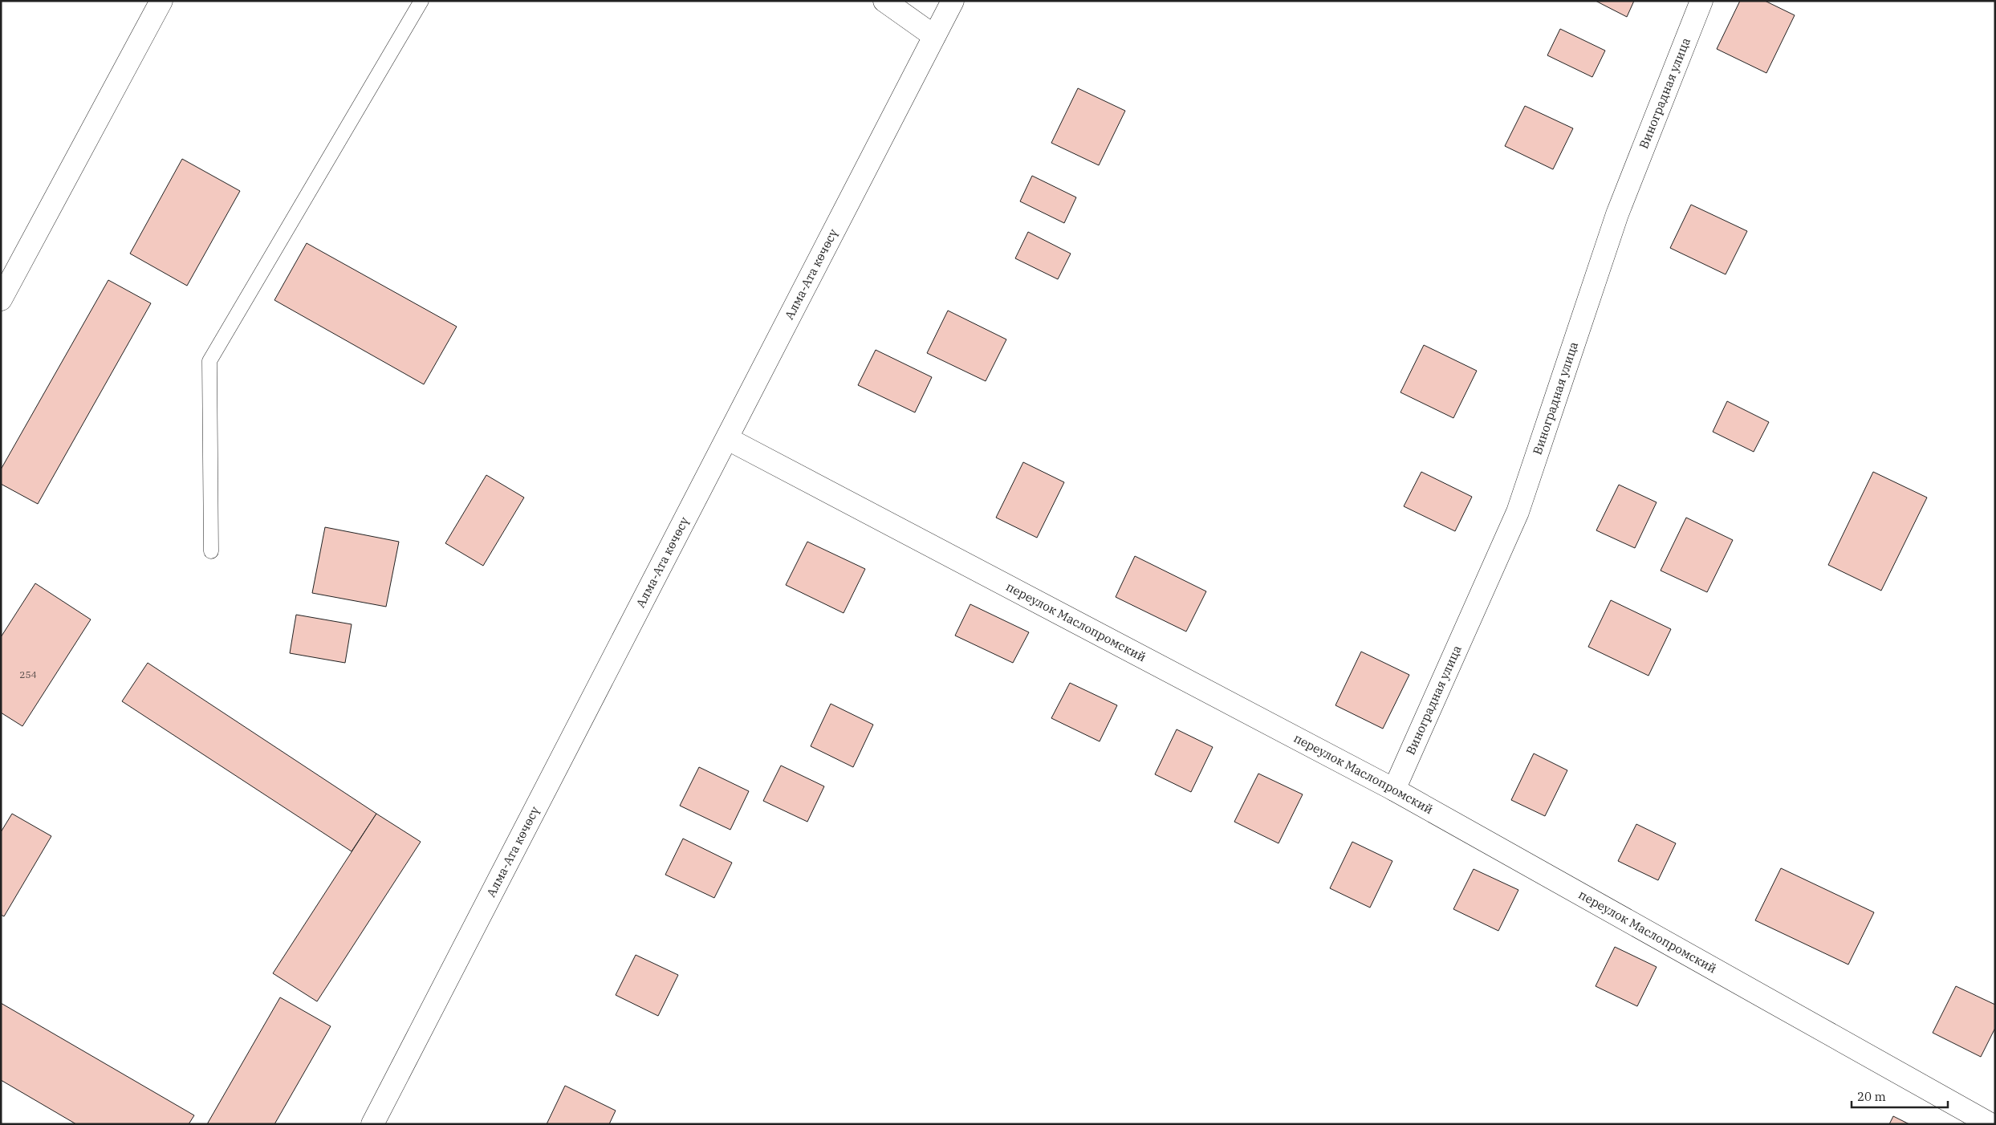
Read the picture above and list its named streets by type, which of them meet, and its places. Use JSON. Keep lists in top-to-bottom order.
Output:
{
  "streets": {
    "main road": ["Виноградная улица", "Алма-Ата көчөсү", "переулок Маслопромский"]
  },
  "crossings": [
    ["Виноградная улица", "переулок Маслопромский"],
    ["Алма-Ата көчөсү", "переулок Маслопромский"]
  ],
  "house_numbers": ["254"],
  "scale_bar": "20 m"
}
